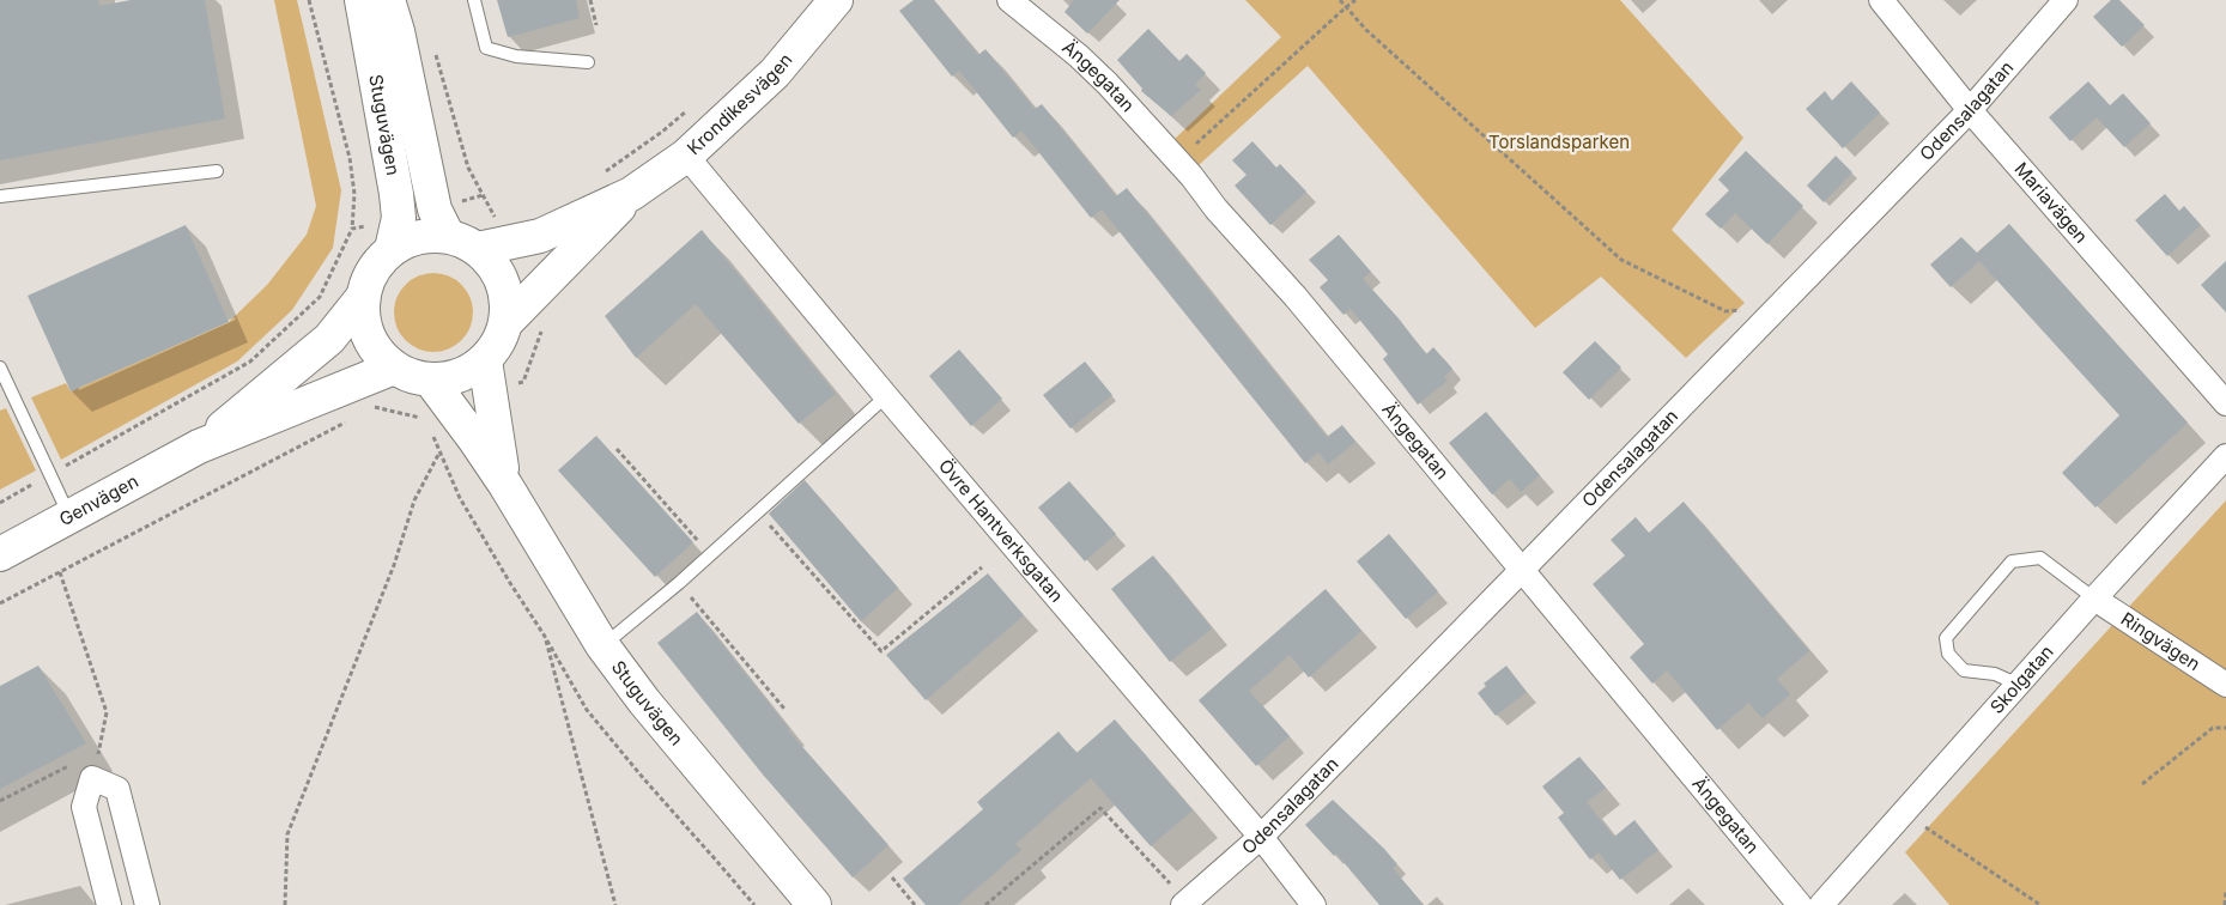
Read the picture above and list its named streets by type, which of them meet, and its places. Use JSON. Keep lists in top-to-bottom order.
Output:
{
  "streets": {
    "main road": ["Krondikesvägen", "Stuguvägen", "Genvägen"],
    "street": [
      "Ängegatan",
      "Odensalagatan",
      "Mariavägen",
      "Övre Hantverksgatan",
      "Ringvägen",
      "Skolgatan"
    ]
  },
  "crossings": [
    ["Ängegatan", "Odensalagatan"],
    ["Krondikesvägen", "Stuguvägen"],
    ["Krondikesvägen", "Genvägen"],
    ["Krondikesvägen", "Övre Hantverksgatan"],
    ["Odensalagatan", "Mariavägen"],
    ["Odensalagatan", "Övre Hantverksgatan"],
    ["Stuguvägen", "Genvägen"],
    ["Ringvägen", "Skolgatan"]
  ],
  "parks": ["Torslandsparken"]
}
